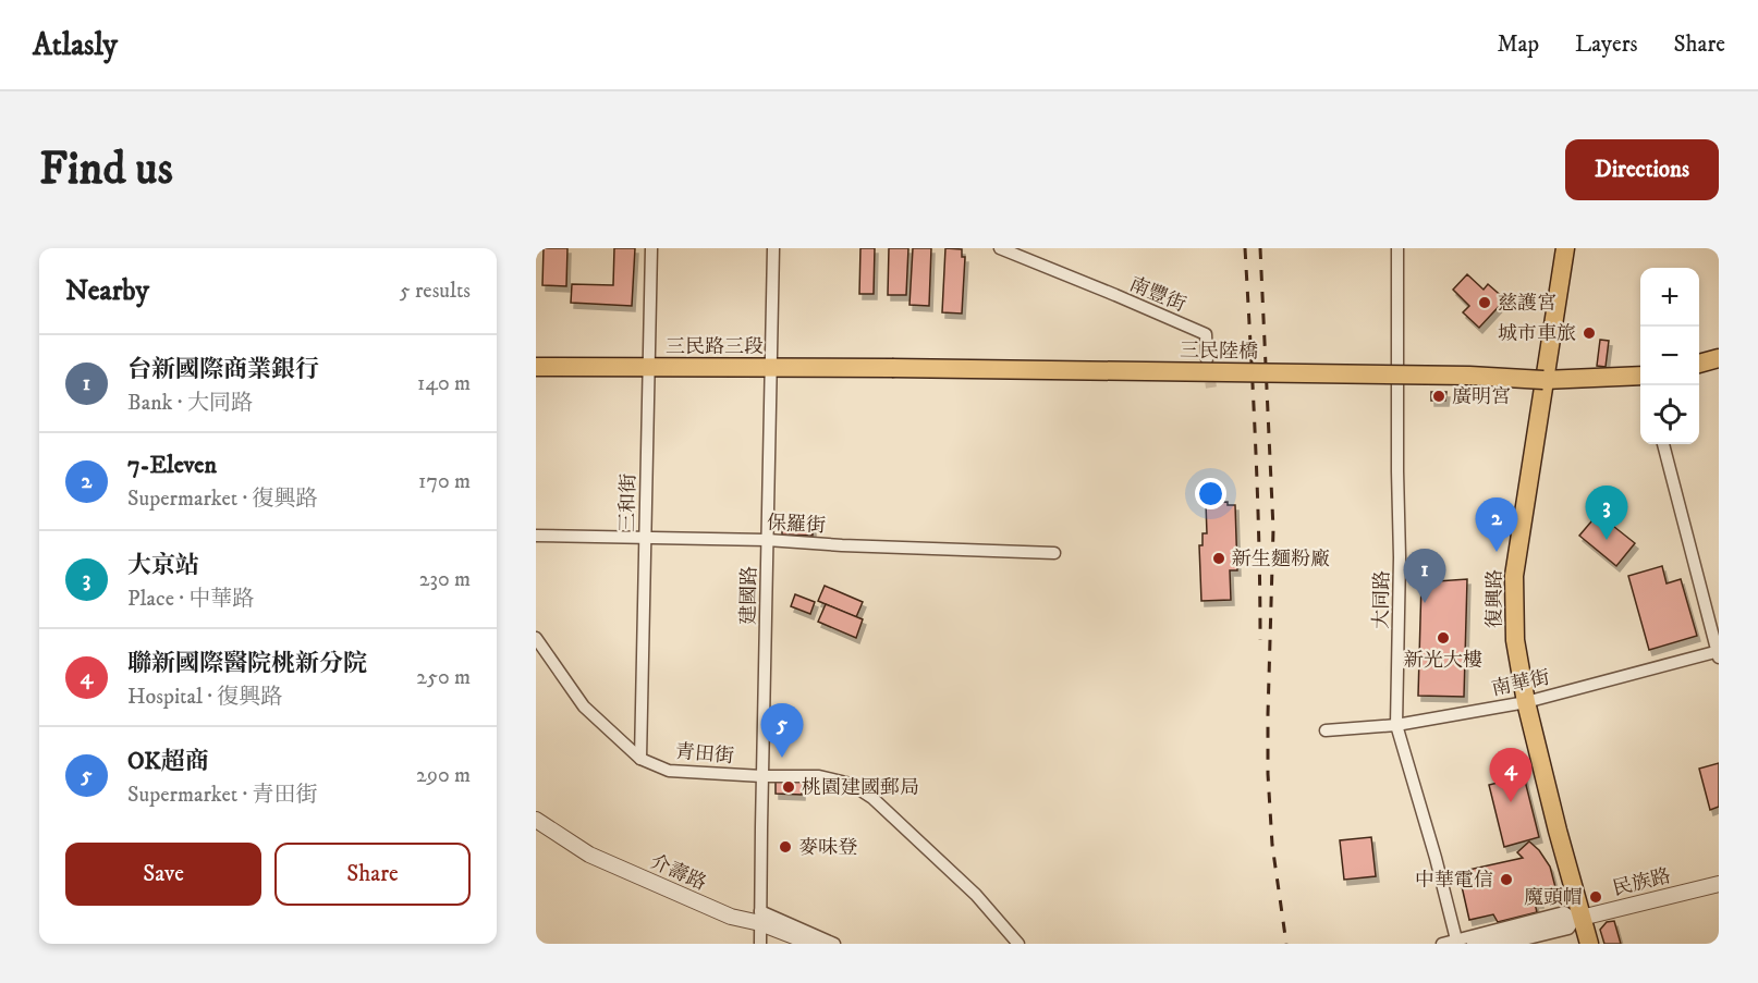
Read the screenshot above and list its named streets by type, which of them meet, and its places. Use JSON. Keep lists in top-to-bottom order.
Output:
{
  "streets": {
    "main road": ["三民路三段", "三民陸橋", "復興路"],
    "street": [
      "南豐街",
      "三和街",
      "保羅街",
      "建國路",
      "大同路",
      "南華街",
      "青田街",
      "介壽路",
      "民族路"
    ]
  },
  "crossings": [
    ["三民路三段", "三民陸橋"],
    ["三民路三段", "三和街"],
    ["三民路三段", "建國路"],
    ["三民陸橋", "復興路"],
    ["三和街", "保羅街"],
    ["三和街", "青田街"],
    ["保羅街", "建國路"],
    ["建國路", "青田街"],
    ["建國路", "介壽路"],
    ["復興路", "南華街"],
    ["復興路", "民族路"],
    ["大同路", "南華街"],
    ["大同路", "民族路"]
  ],
  "places": [
    "慈護宮",
    "城市車旅",
    "廣明宮",
    "新生麵粉廠",
    "新光大樓",
    "桃園建國郵局",
    "麥味登",
    "中華電信",
    "魔頭帽"
  ],
  "page": {
    "header": "Atlasly",
    "nav": ["Map", "Layers", "Share"],
    "buttons": [
      "Directions",
      ["Save", "Share"]
    ],
    "title": "Find us",
    "heading": ["Nearby", "5 results"],
    "map_buttons": ["+", "−"],
    "list": [
      {
        "mark": "1",
        "name": "台新國際商業銀行",
        "note": "Bank · 大同路",
        "value": "140 m"
      },
      {
        "mark": "2",
        "name": "7-Eleven",
        "note": "Supermarket · 復興路",
        "value": "170 m"
      },
      {
        "mark": "3",
        "name": "大京站",
        "note": "Place · 中華路",
        "value": "230 m"
      },
      {
        "mark": "4",
        "name": "聯新國際醫院桃新分院",
        "note": "Hospital · 復興路",
        "value": "250 m"
      },
      {
        "mark": "5",
        "name": "OK超商",
        "note": "Supermarket · 青田街",
        "value": "290 m"
      }
    ],
    "pins": [
      "3",
      "2",
      "1",
      "5",
      "4"
    ]
  }
}
